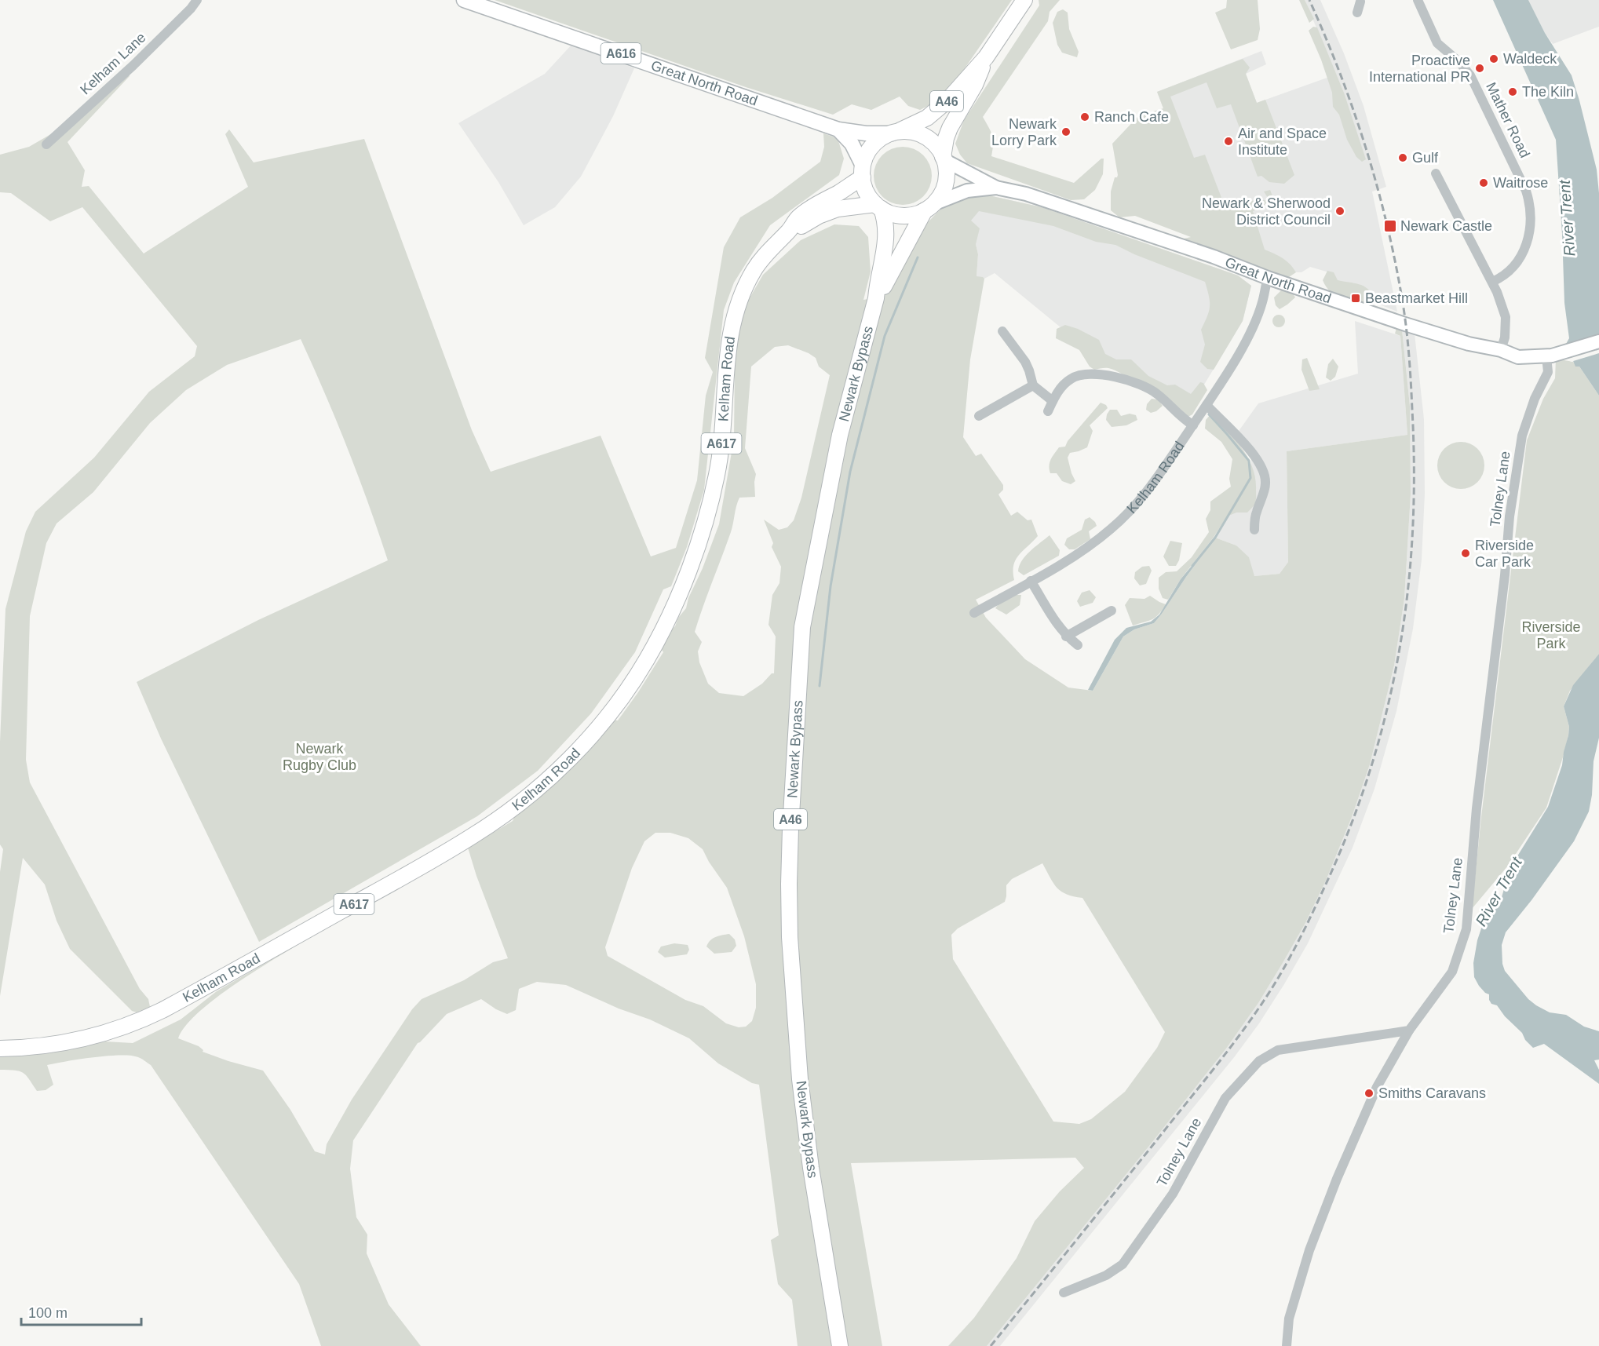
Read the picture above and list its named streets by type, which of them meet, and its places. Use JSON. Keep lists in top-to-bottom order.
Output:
{
  "streets": {
    "highway": [
      "A46",
      "Newark Bypass",
      "Kelham Road",
      "A617"
    ],
    "main road": ["A616", "Great North Road"],
    "street": ["Kelham Lane", "Mather Road", "Tolney Lane"]
  },
  "crossings": [
    ["Great North Road", "A46"],
    ["Great North Road", "Newark Bypass"],
    ["Great North Road", "Kelham Road"],
    ["Great North Road", "Tolney Lane"],
    ["A46", "Newark Bypass"],
    ["A46", "Kelham Road"],
    ["Newark Bypass", "Kelham Road"]
  ],
  "water": ["River Trent"],
  "parks": ["Riverside Park", "Newark Rugby Club"],
  "places": {
    "other": [
      "Waldeck",
      "Proactive International PR",
      "The Kiln",
      "Ranch Cafe",
      "Newark Lorry Park",
      "Air and Space Institute",
      "Gulf",
      "Waitrose",
      "Newark & Sherwood District Council",
      "Riverside Car Park",
      "Smiths Caravans"
    ],
    "transit": ["Newark Castle", "Beastmarket Hill"]
  },
  "scale_bar": "100 m"
}
